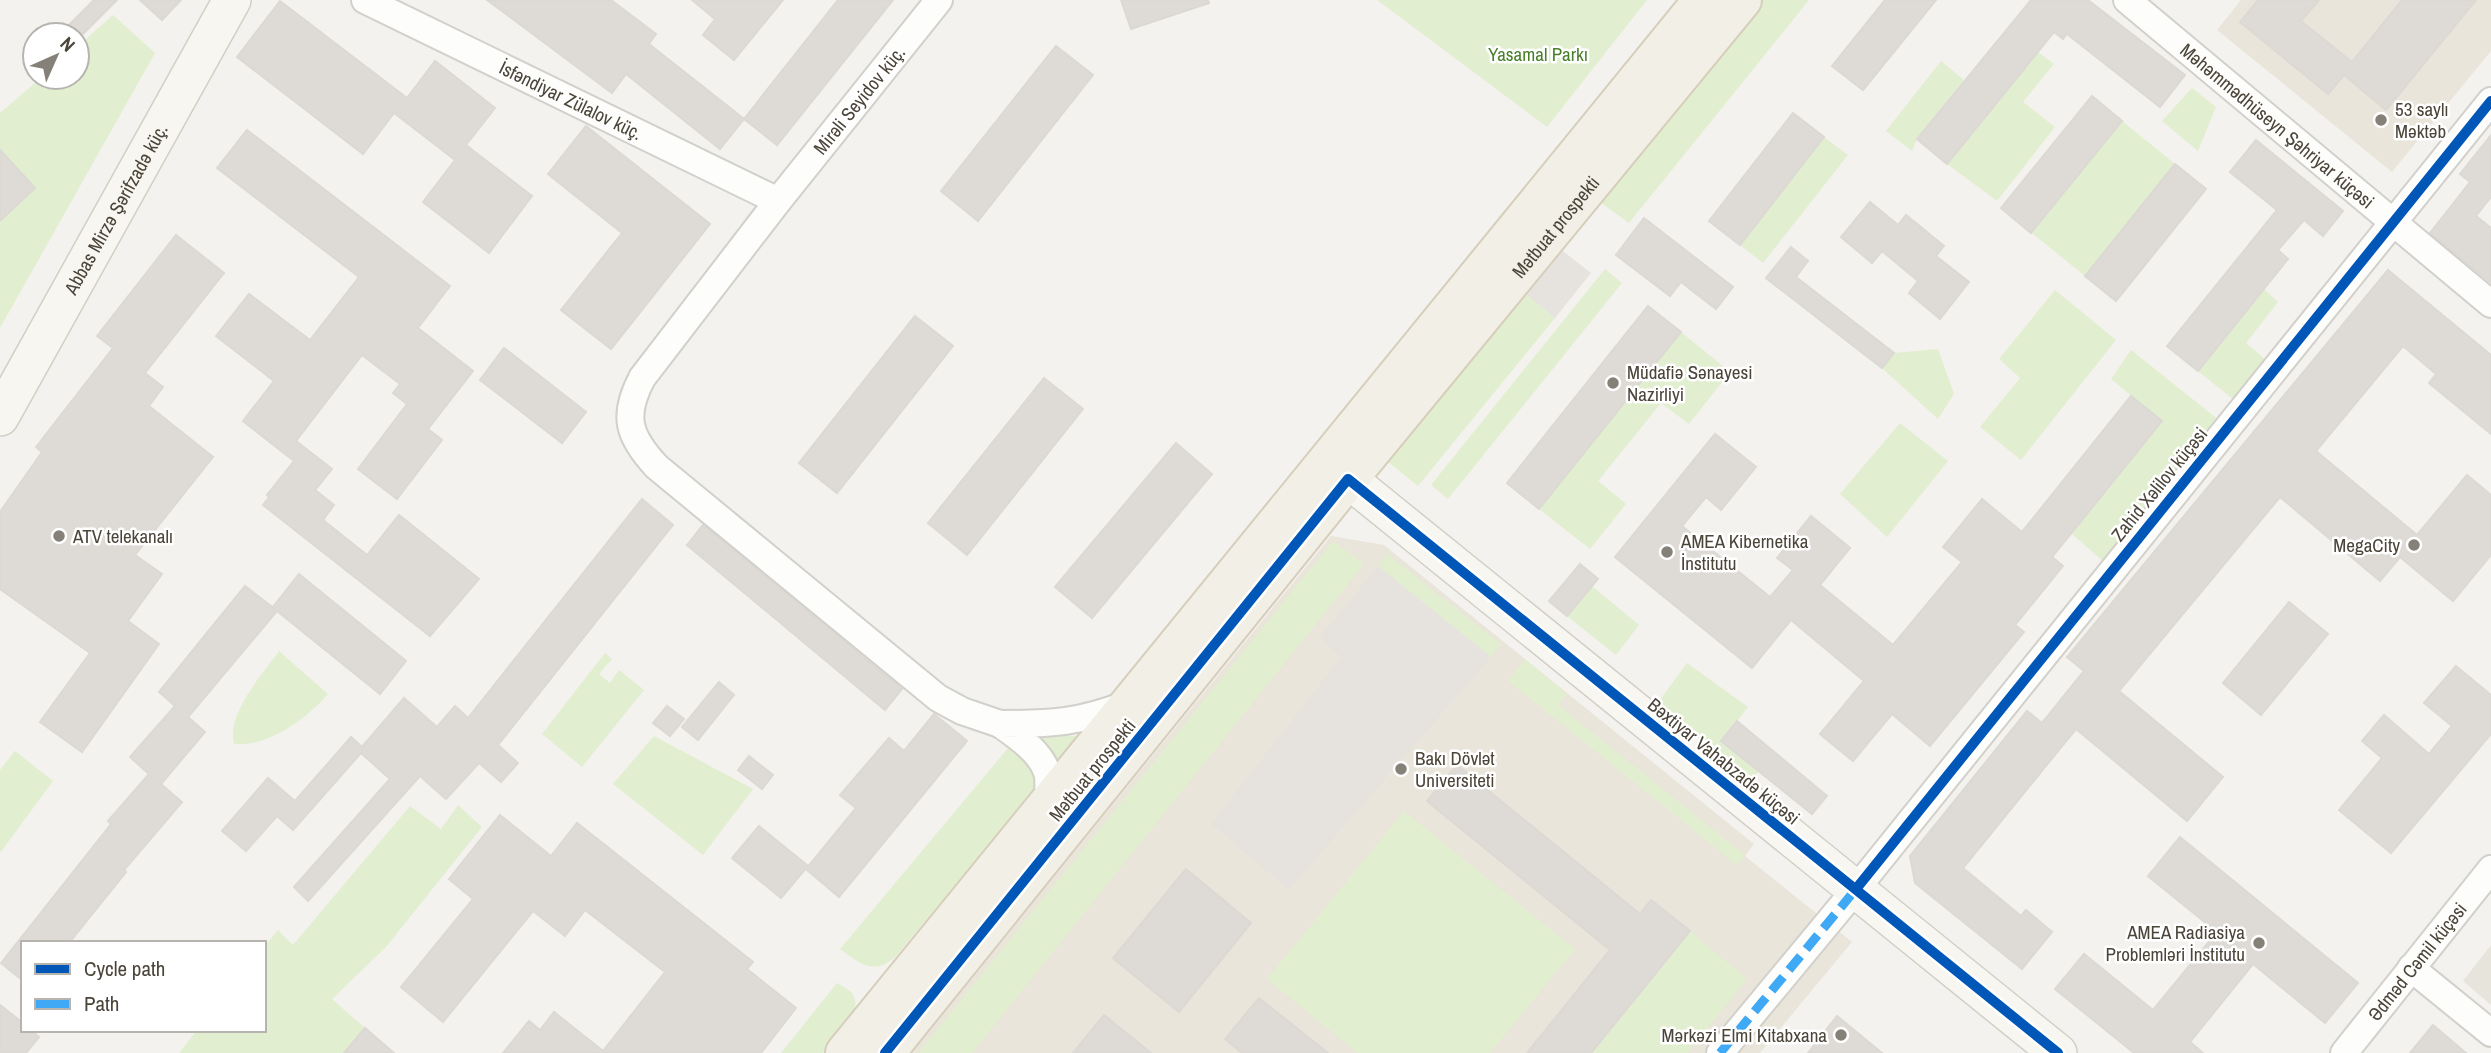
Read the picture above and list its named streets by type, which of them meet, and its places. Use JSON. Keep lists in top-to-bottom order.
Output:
{
  "streets": {
    "main road": ["Mətbuat prospekti"],
    "street": [
      "İsfəndiyar Zülalov küç.",
      "Mirəli Seyidov küç.",
      "Məhəmmədhüseyn Şəhriyar küçəsi",
      "Abbas Mirzə Şərifzadə küç.",
      "Zahid Xəlilov küçəsi",
      "Bəxtiyar Vahabzadə küçəsi",
      "Ədməd Cəmil küçəsi"
    ]
  },
  "crossings": [
    ["İsfəndiyar Zülalov küç.", "Mirəli Seyidov küç."],
    ["Məhəmmədhüseyn Şəhriyar küçəsi", "Zahid Xəlilov küçəsi"],
    ["Mətbuat prospekti", "Bəxtiyar Vahabzadə küçəsi"],
    ["Zahid Xəlilov küçəsi", "Bəxtiyar Vahabzadə küçəsi"]
  ],
  "parks": ["Yasamal Parkı"],
  "places": [
    "53 saylı Məktəb",
    "Müdafiə Sənayesi Nazirliyi",
    "ATV telekanalı",
    "MegaCity",
    "AMEA Kibernetika İnstitutu",
    "Bakı Dövlət Universiteti",
    "AMEA Radiasiya Problemləri İnstitutu",
    "Mərkəzi Elmi Kitabxana"
  ],
  "legend": ["Cycle path", "Path"],
  "north": "top right"
}
